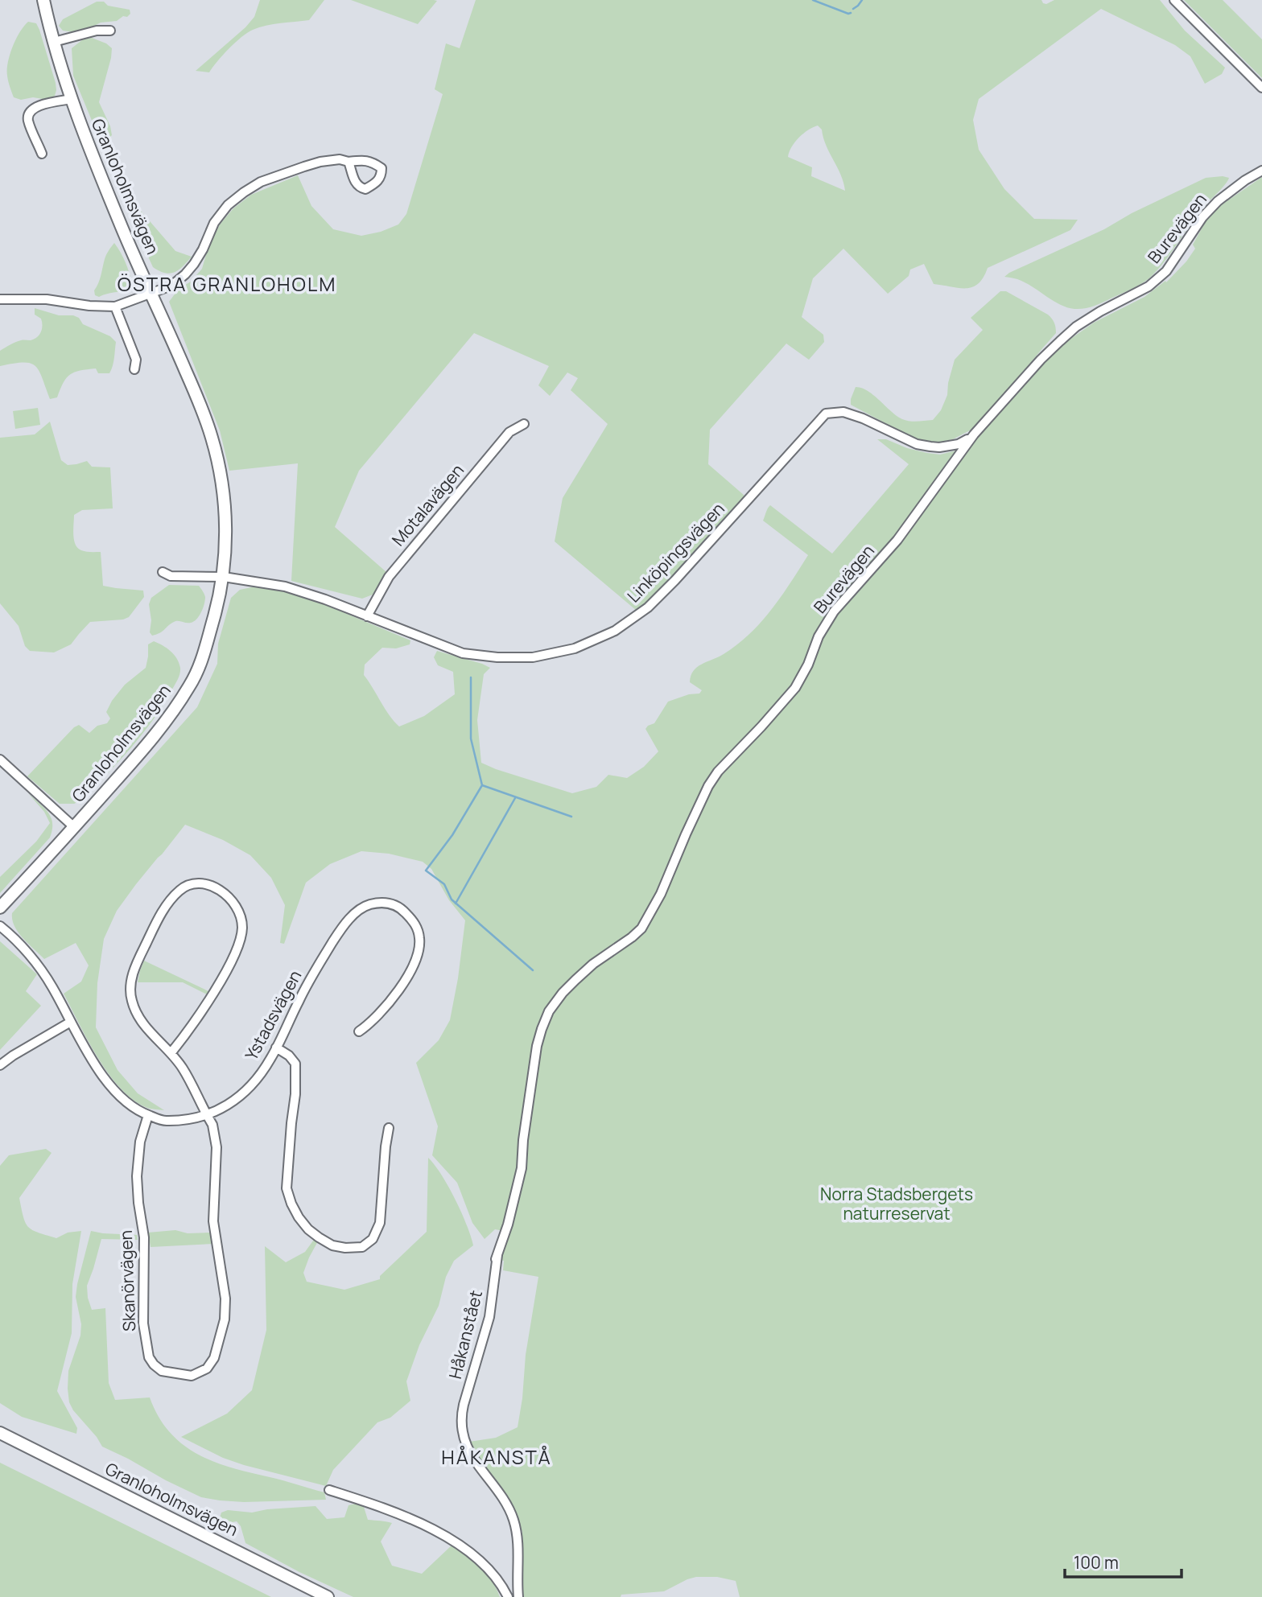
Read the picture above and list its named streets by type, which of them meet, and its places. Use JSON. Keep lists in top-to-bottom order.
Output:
{
  "streets": {
    "street": [
      "Granloholmsvägen",
      "Burevägen",
      "Motalavägen",
      "Linköpingsvägen",
      "Ystadsvägen",
      "Skanörvägen",
      "Håkanstået"
    ]
  },
  "crossings": [
    ["Granloholmsvägen", "Linköpingsvägen"],
    ["Burevägen", "Linköpingsvägen"],
    ["Burevägen", "Håkanstået"],
    ["Motalavägen", "Linköpingsvägen"],
    ["Ystadsvägen", "Skanörvägen"]
  ],
  "districts": ["ÖSTRA GRANLOHOLM", "HÅKANSTÅ"],
  "parks": ["Norra Stadsbergets naturreservat"],
  "scale_bar": "100 m"
}
